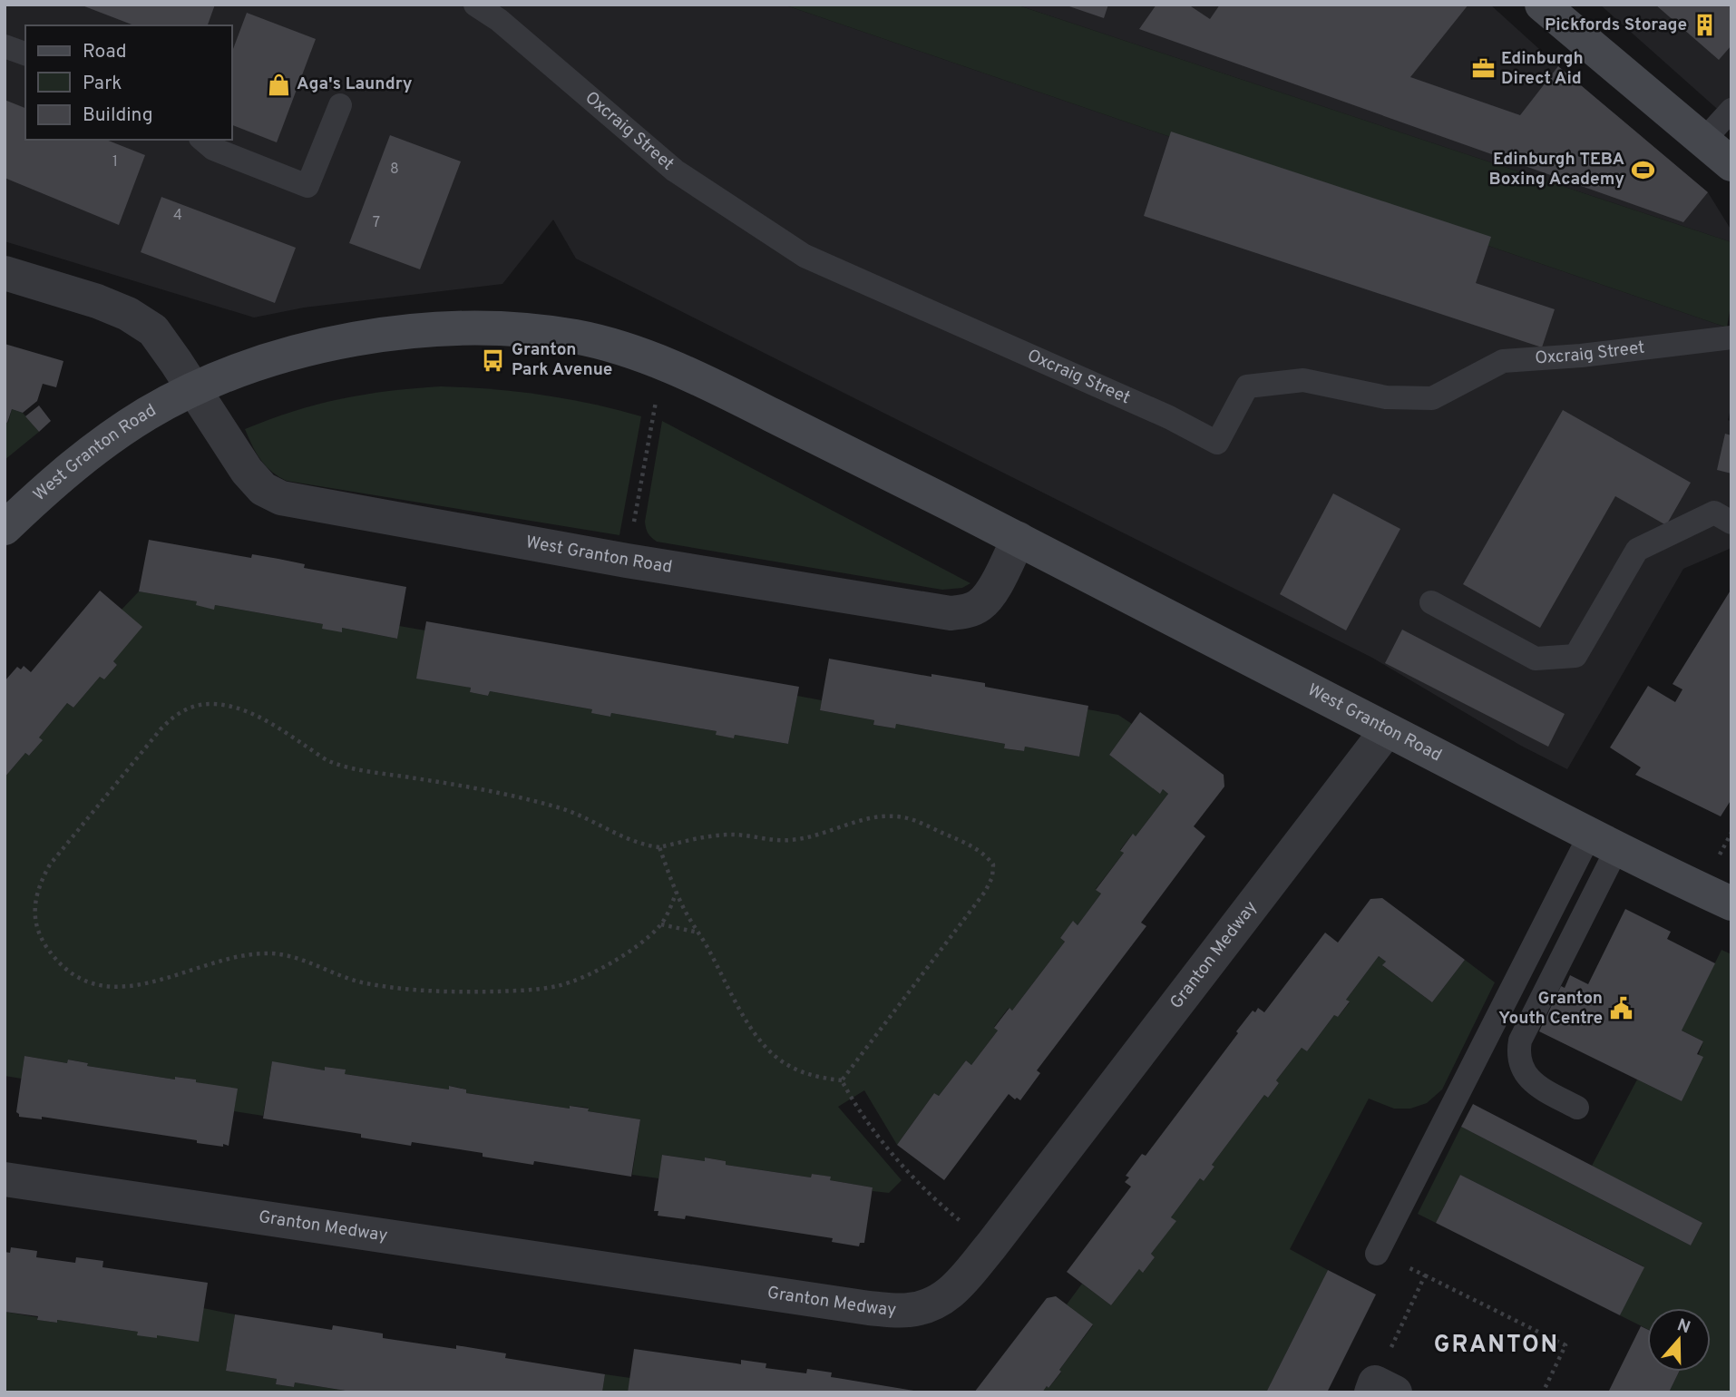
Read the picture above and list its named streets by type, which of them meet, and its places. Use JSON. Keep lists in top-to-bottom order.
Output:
{
  "streets": {
    "street": ["West Granton Road", "Granton Medway"],
    "lane": ["Oxcraig Street"]
  },
  "crossings": [
    ["West Granton Road", "Granton Medway"]
  ],
  "districts": ["GRANTON"],
  "places": {
    "building": ["Pickfords Storage"],
    "office": ["Edinburgh Direct Aid"],
    "shop": ["Aga's Laundry"],
    "sports": ["Edinburgh TEBA Boxing Academy"],
    "bus stop": ["Granton Park Avenue"],
    "public building": ["Granton Youth Centre"]
  },
  "house_numbers": [
    "1",
    "8",
    "4",
    "7"
  ],
  "legend": ["Road", "Park", "Building"],
  "north": "top"
}
